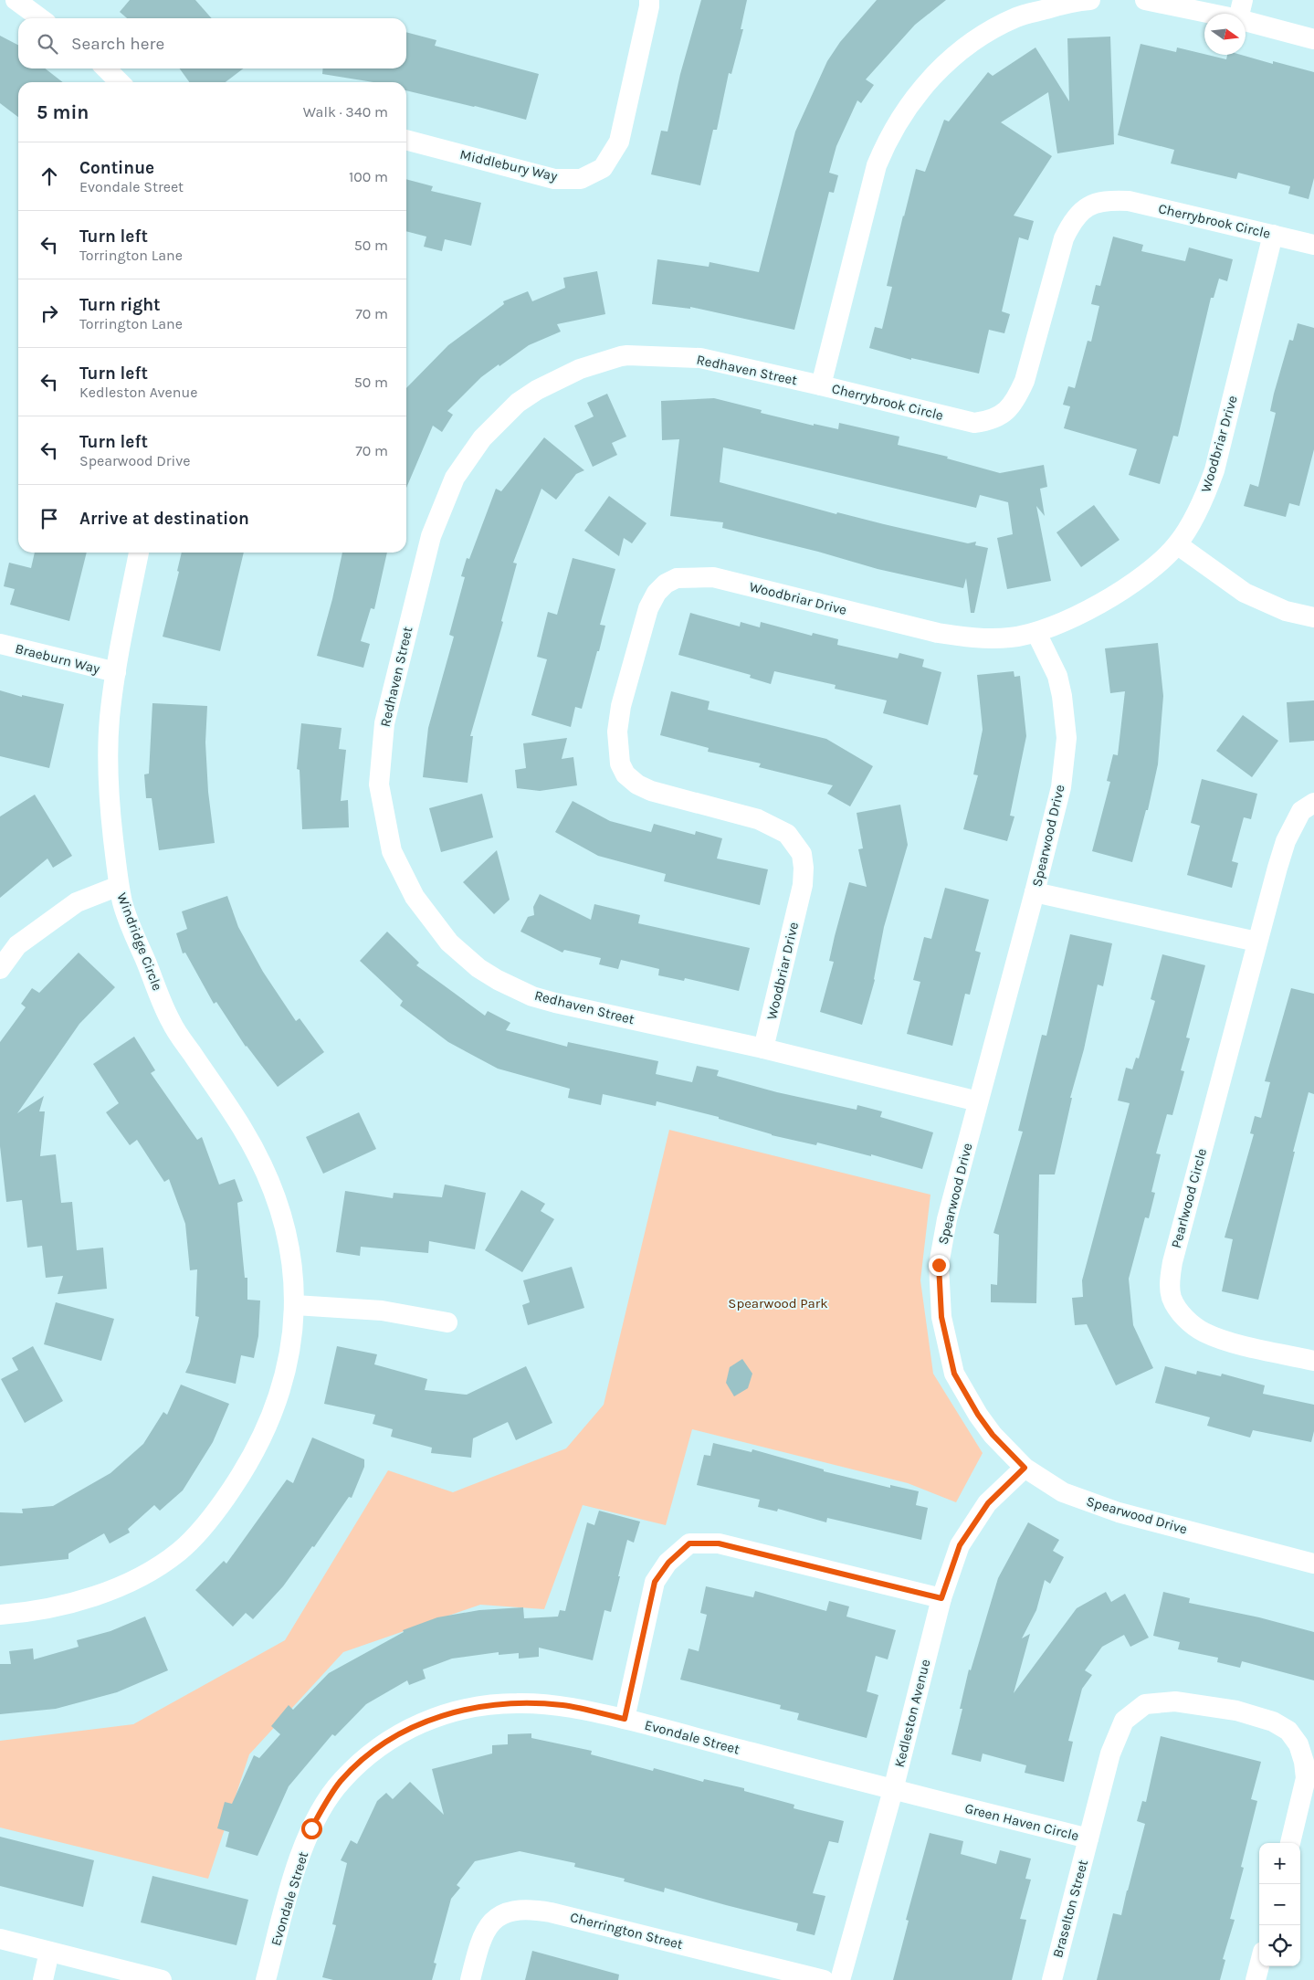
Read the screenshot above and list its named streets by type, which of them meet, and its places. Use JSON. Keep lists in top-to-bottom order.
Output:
{
  "streets": {
    "street": [
      "Middlebury Way",
      "Cherrybrook Circle",
      "Redhaven Street",
      "Woodbriar Drive",
      "Braeburn Way",
      "Spearwood Drive",
      "Windridge Circle",
      "Pearlwood Circle",
      "Kedleston Avenue",
      "Evondale Street",
      "Green Haven Circle",
      "Braselton Street",
      "Cherrington Street"
    ]
  },
  "crossings": [
    ["Cherrybrook Circle", "Redhaven Street"],
    ["Cherrybrook Circle", "Woodbriar Drive"],
    ["Redhaven Street", "Woodbriar Drive"],
    ["Redhaven Street", "Spearwood Drive"],
    ["Woodbriar Drive", "Spearwood Drive"],
    ["Braeburn Way", "Windridge Circle"],
    ["Spearwood Drive", "Kedleston Avenue"],
    ["Kedleston Avenue", "Evondale Street"],
    ["Kedleston Avenue", "Green Haven Circle"],
    ["Evondale Street", "Green Haven Circle"],
    ["Green Haven Circle", "Braselton Street"]
  ],
  "parks": ["Spearwood Park"],
  "north": "right",
  "page": {
    "search": "Search here",
    "heading": ["5 min", "Walk · 340 m"],
    "list": [
      ["Continue", "Evondale Street", "100 m"],
      ["Turn left", "Torrington Lane", "50 m"],
      ["Turn right", "Torrington Lane", "70 m"],
      ["Turn left", "Kedleston Avenue", "50 m"],
      ["Turn left", "Spearwood Drive", "70 m"],
      "Arrive at destination"
    ],
    "map_buttons": ["+", "−"]
  }
}
